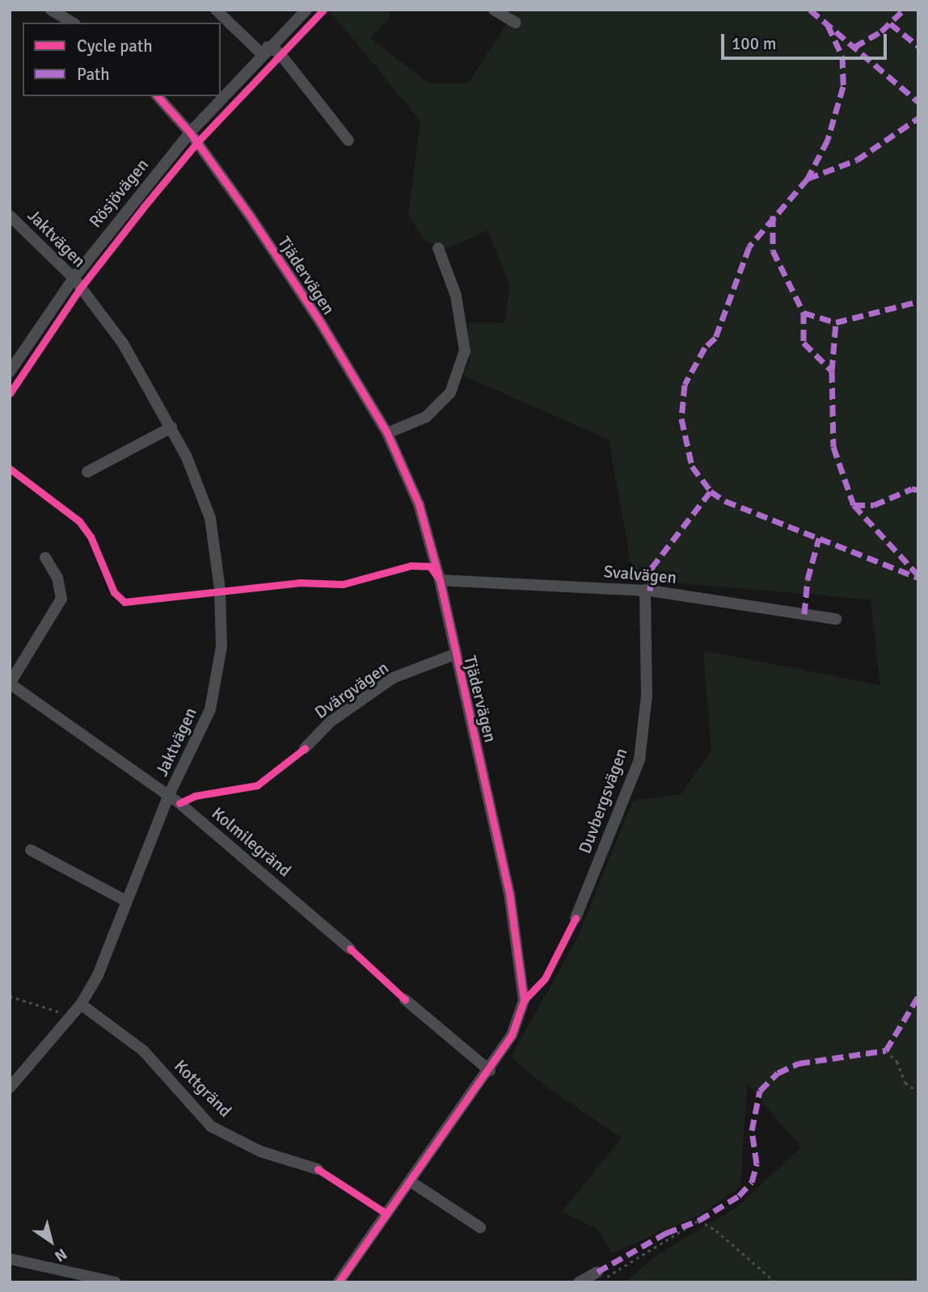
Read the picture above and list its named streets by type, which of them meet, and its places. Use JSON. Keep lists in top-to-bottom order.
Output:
{
  "streets": {
    "street": [
      "Rösjövägen",
      "Jaktvägen",
      "Tjädervägen",
      "Svalvägen",
      "Dvärgvägen",
      "Duvbergsvägen",
      "Kolmilegränd",
      "Kottgränd"
    ]
  },
  "crossings": [
    ["Rösjövägen", "Jaktvägen"],
    ["Rösjövägen", "Tjädervägen"],
    ["Jaktvägen", "Kolmilegränd"],
    ["Jaktvägen", "Kottgränd"],
    ["Tjädervägen", "Svalvägen"],
    ["Tjädervägen", "Dvärgvägen"],
    ["Svalvägen", "Duvbergsvägen"]
  ],
  "legend": ["Cycle path", "Path"],
  "scale_bar": "100 m",
  "north": "bottom right"
}
